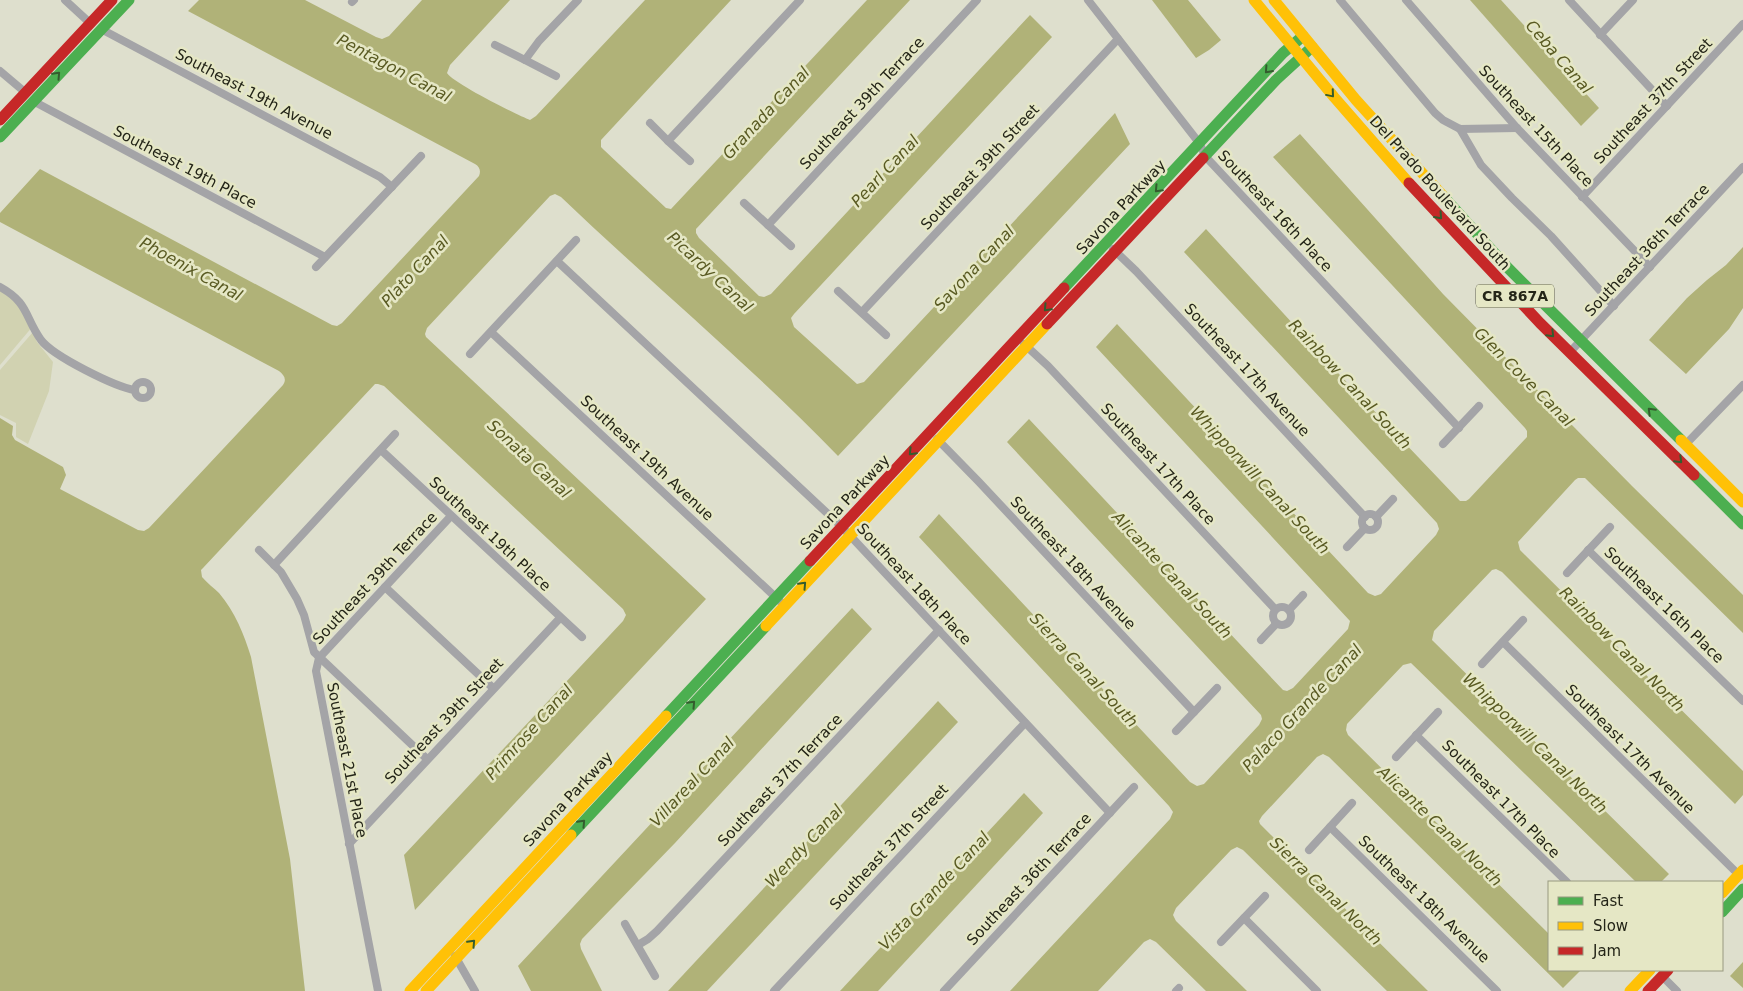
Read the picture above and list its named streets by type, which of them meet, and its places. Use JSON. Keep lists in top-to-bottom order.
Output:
{
  "streets": {
    "street": [
      "Southeast 19th Avenue",
      "Southeast 37th Street",
      "Southeast 39th Terrace",
      "Southeast 15th Place",
      "Southeast 19th Place",
      "Southeast 39th Street",
      "Del Prado Boulevard South",
      "Savona Parkway",
      "Southeast 16th Place",
      "Southeast 36th Terrace",
      "CR 867A",
      "Southeast 17th Avenue",
      "Southeast 17th Place",
      "Southeast 18th Avenue",
      "Southeast 18th Place",
      "Southeast 21st Place",
      "Southeast 37th Terrace"
    ]
  },
  "crossings": [
    ["Southeast 19th Avenue", "Savona Parkway"],
    ["Southeast 37th Street", "Southeast 15th Place"],
    ["Southeast 37th Street", "Southeast 18th Place"],
    ["Southeast 39th Terrace", "Southeast 19th Place"],
    ["Southeast 39th Terrace", "Southeast 21st Place"],
    ["Southeast 15th Place", "Southeast 36th Terrace"],
    ["Southeast 19th Place", "Southeast 39th Street"],
    ["Southeast 39th Street", "Southeast 16th Place"],
    ["Southeast 39th Street", "Southeast 21st Place"],
    ["Del Prado Boulevard South", "Savona Parkway"],
    ["Del Prado Boulevard South", "Southeast 36th Terrace"],
    ["Savona Parkway", "Southeast 16th Place"],
    ["Savona Parkway", "Southeast 17th Avenue"],
    ["Savona Parkway", "Southeast 17th Place"],
    ["Savona Parkway", "Southeast 18th Avenue"],
    ["Savona Parkway", "Southeast 18th Place"],
    ["Southeast 36th Terrace", "Southeast 18th Place"],
    ["Southeast 18th Place", "Southeast 37th Terrace"]
  ],
  "water": [
    "Ceba Canal",
    "Pentagon Canal",
    "Granada Canal",
    "Pearl Canal",
    "Savona Canal",
    "Phoenix Canal",
    "Plato Canal",
    "Picardy Canal",
    "Glen Cove Canal",
    "Rainbow Canal South",
    "Sonata Canal",
    "Whipporwill Canal South",
    "Alicante Canal South",
    "Rainbow Canal North",
    "Sierra Canal South",
    "Palaco Grande Canal",
    "Primrose Canal",
    "Whipporwill Canal North",
    "Villareal Canal",
    "Alicante Canal North",
    "Wendy Canal",
    "Vista Grande Canal",
    "Sierra Canal North"
  ],
  "legend": ["Fast", "Slow", "Jam"]
}
